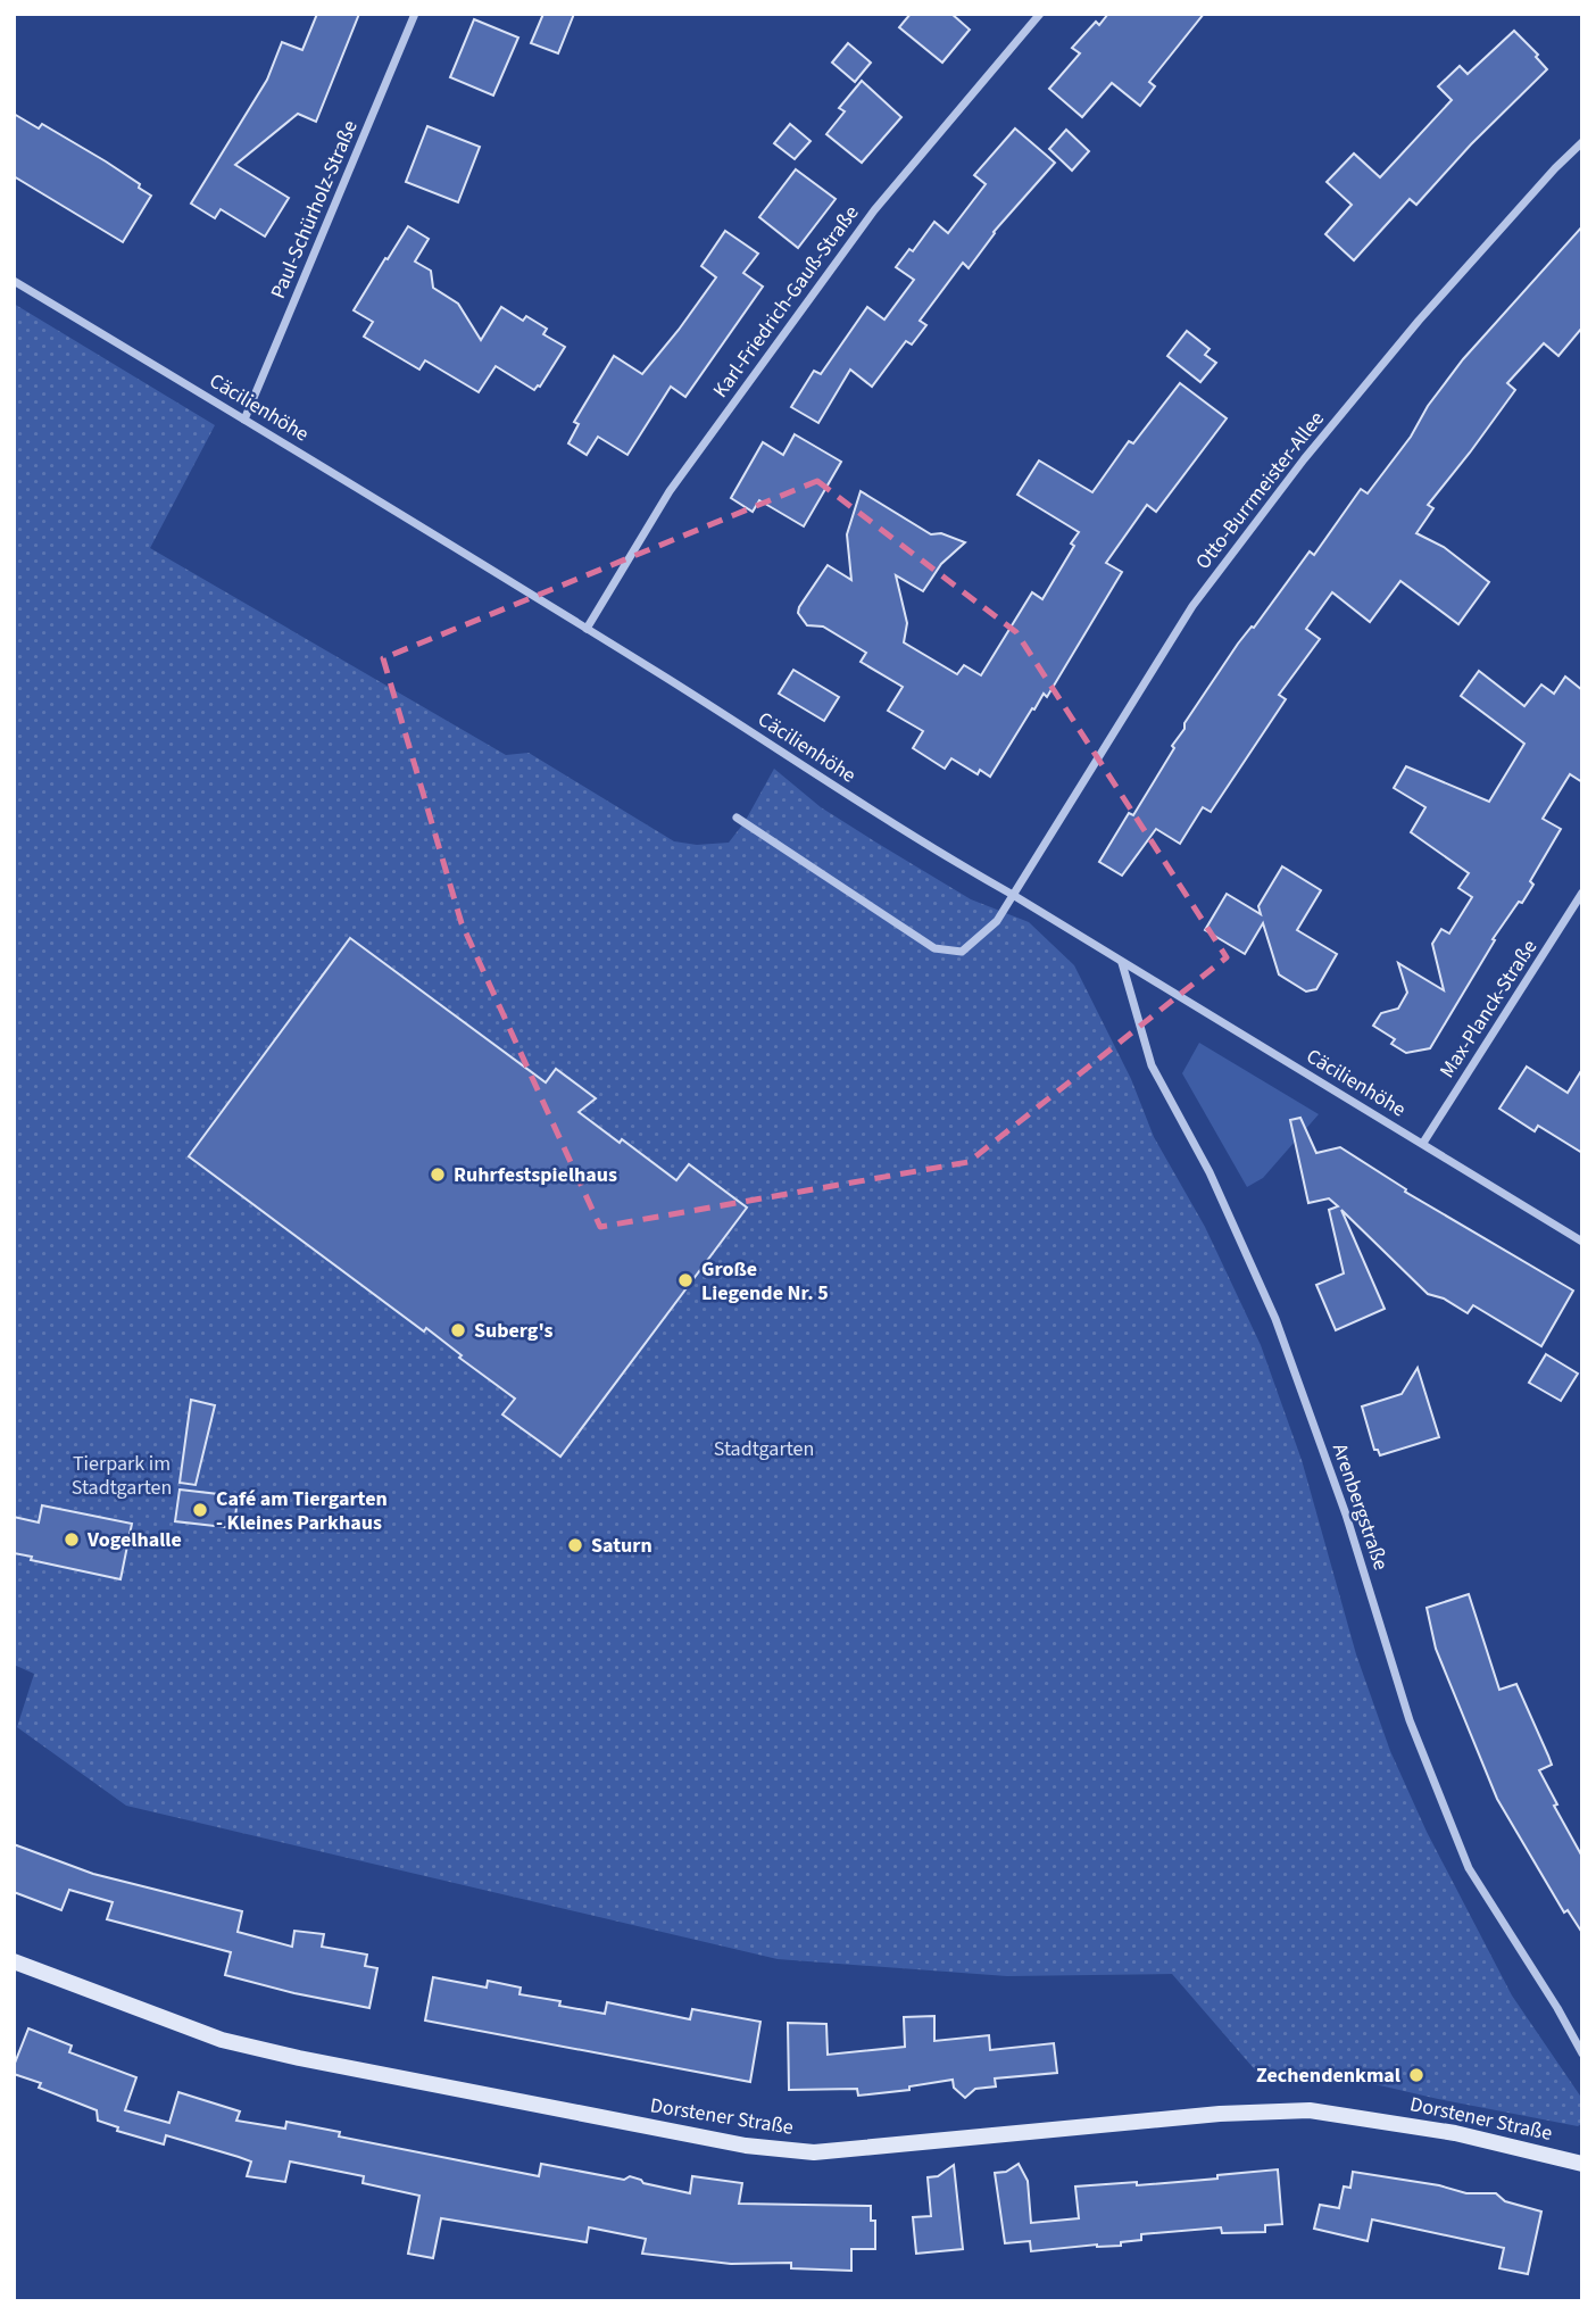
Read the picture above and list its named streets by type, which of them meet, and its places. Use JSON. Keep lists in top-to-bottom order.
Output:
{
  "streets": {
    "main road": ["Dorstener Straße"],
    "street": [
      "Paul-Schürholz-Straße",
      "Karl-Friedrich-Gauß-Straße",
      "Cäcilienhöhe",
      "Otto-Burrmeister-Allee",
      "Max-Planck-Straße",
      "Arenbergstraße"
    ]
  },
  "crossings": [
    ["Paul-Schürholz-Straße", "Cäcilienhöhe"],
    ["Karl-Friedrich-Gauß-Straße", "Cäcilienhöhe"],
    ["Cäcilienhöhe", "Otto-Burrmeister-Allee"],
    ["Cäcilienhöhe", "Max-Planck-Straße"],
    ["Cäcilienhöhe", "Arenbergstraße"]
  ],
  "parks": ["Stadtgarten", "Tierpark im Stadtgarten"],
  "places": [
    "Ruhrfestspielhaus",
    "Große Liegende Nr. 5",
    "Suberg's",
    "Café am Tiergarten - Kleines Parkhaus",
    "Vogelhalle",
    "Saturn",
    "Zechendenkmal"
  ]
}
